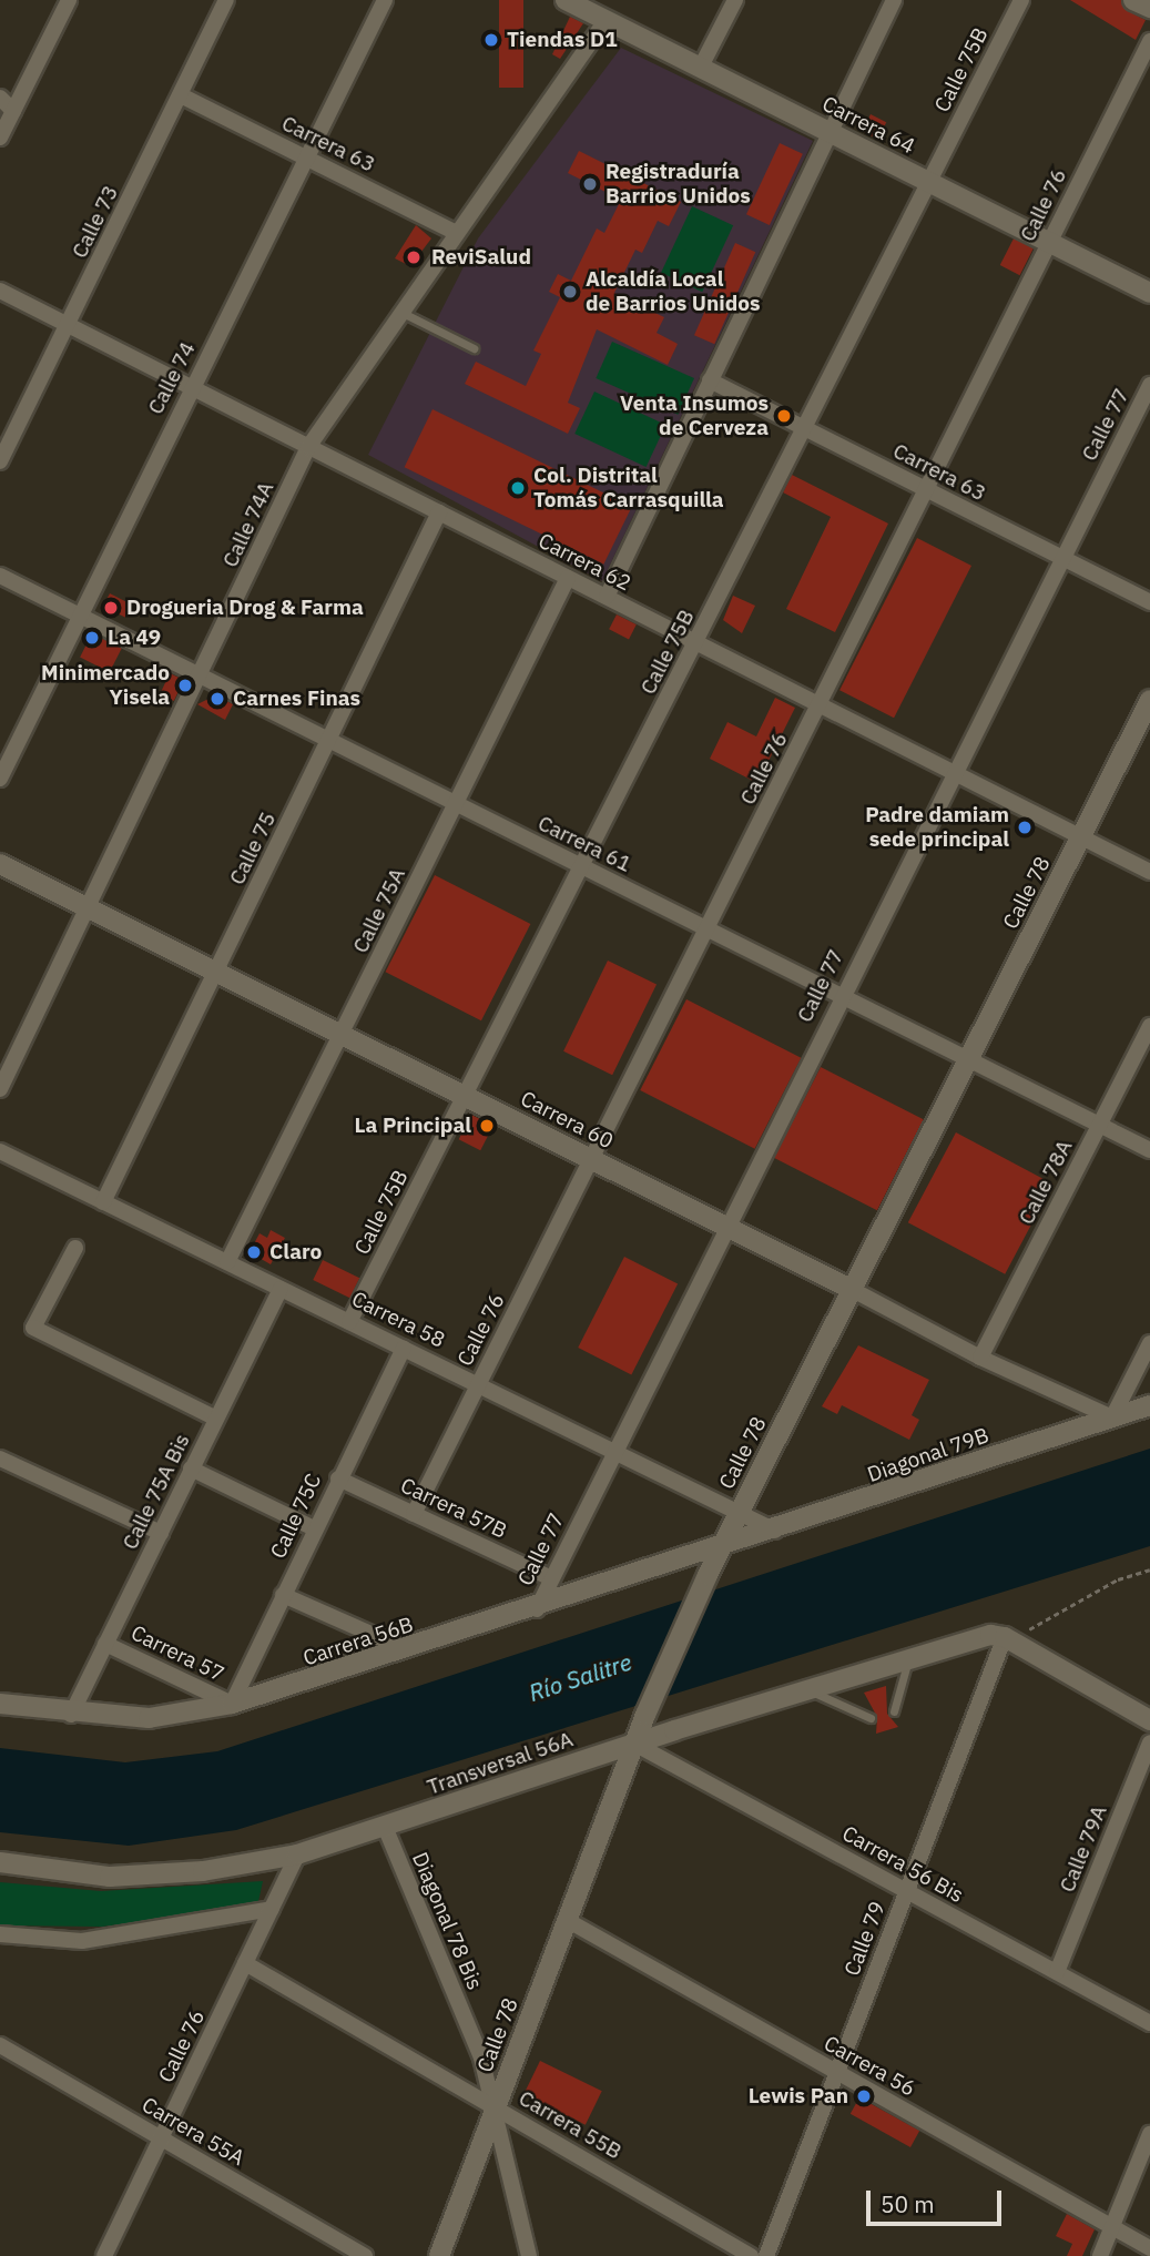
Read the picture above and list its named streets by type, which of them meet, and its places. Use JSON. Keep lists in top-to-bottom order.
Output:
{
  "streets": {
    "street": [
      "Calle 75B",
      "Carrera 64",
      "Carrera 63",
      "Calle 76",
      "Calle 73",
      "Calle 74",
      "Calle 77",
      "Calle 74A",
      "Carrera 62",
      "Carrera 61",
      "Calle 75",
      "Calle 78",
      "Calle 75A",
      "Carrera 60",
      "Calle 78A",
      "Carrera 58",
      "Diagonal 79B",
      "Calle 75A Bis",
      "Carrera 57B",
      "Calle 75C",
      "Carrera 56B",
      "Carrera 57",
      "Transversal 56A",
      "Calle 79A",
      "Carrera 56 Bis",
      "Diagonal 78 Bis",
      "Calle 79",
      "Carrera 56",
      "Carrera 55B",
      "Carrera 55A"
    ]
  },
  "crossings": [
    ["Calle 75B", "Carrera 64"],
    ["Calle 75B", "Carrera 63"],
    ["Calle 75B", "Carrera 62"],
    ["Calle 75B", "Carrera 61"],
    ["Calle 75B", "Carrera 60"],
    ["Calle 75B", "Carrera 58"],
    ["Carrera 64", "Calle 76"],
    ["Carrera 64", "Calle 74A"],
    ["Carrera 63", "Calle 76"],
    ["Carrera 63", "Calle 73"],
    ["Carrera 63", "Calle 74"],
    ["Carrera 63", "Calle 77"],
    ["Carrera 63", "Calle 74A"],
    ["Calle 76", "Carrera 62"],
    ["Calle 76", "Carrera 61"],
    ["Calle 76", "Carrera 60"],
    ["Calle 76", "Carrera 58"],
    ["Calle 76", "Carrera 57B"],
    ["Calle 76", "Transversal 56A"],
    ["Calle 76", "Carrera 55B"],
    ["Calle 76", "Carrera 55A"],
    ["Calle 73", "Carrera 62"],
    ["Calle 74", "Carrera 62"],
    ["Calle 74", "Carrera 61"],
    ["Calle 77", "Carrera 62"],
    ["Calle 77", "Carrera 61"],
    ["Calle 77", "Carrera 60"],
    ["Calle 77", "Carrera 58"],
    ["Calle 77", "Carrera 57B"],
    ["Calle 77", "Carrera 56B"],
    ["Calle 74A", "Carrera 62"],
    ["Calle 74A", "Carrera 61"],
    ["Calle 74A", "Carrera 60"],
    ["Carrera 62", "Calle 75"],
    ["Carrera 62", "Calle 78"],
    ["Carrera 62", "Calle 75A"],
    ["Carrera 61", "Calle 75"],
    ["Carrera 61", "Calle 78"],
    ["Carrera 61", "Calle 75A"],
    ["Carrera 61", "Calle 78A"],
    ["Calle 75", "Carrera 60"],
    ["Calle 75", "Carrera 58"],
    ["Calle 78", "Carrera 60"],
    ["Calle 78", "Carrera 58"],
    ["Calle 78", "Diagonal 79B"],
    ["Calle 78", "Carrera 56B"],
    ["Calle 78", "Transversal 56A"],
    ["Calle 78", "Carrera 56 Bis"],
    ["Calle 78", "Diagonal 78 Bis"],
    ["Calle 78", "Carrera 56"],
    ["Calle 78", "Carrera 55B"],
    ["Calle 75A", "Carrera 60"],
    ["Calle 75A", "Carrera 58"],
    ["Carrera 60", "Calle 78A"],
    ["Carrera 60", "Diagonal 79B"],
    ["Carrera 58", "Diagonal 79B"],
    ["Carrera 58", "Calle 75A Bis"],
    ["Carrera 58", "Calle 75C"],
    ["Diagonal 79B", "Carrera 56B"],
    ["Calle 75A Bis", "Carrera 56B"],
    ["Calle 75A Bis", "Carrera 57"],
    ["Carrera 57B", "Calle 75C"],
    ["Calle 75C", "Carrera 56B"],
    ["Calle 75C", "Carrera 57"],
    ["Carrera 56B", "Carrera 57"],
    ["Transversal 56A", "Carrera 56 Bis"],
    ["Transversal 56A", "Diagonal 78 Bis"],
    ["Transversal 56A", "Calle 79"],
    ["Calle 79A", "Carrera 56 Bis"],
    ["Carrera 56 Bis", "Calle 79"],
    ["Diagonal 78 Bis", "Carrera 55B"],
    ["Calle 79", "Carrera 56"]
  ],
  "water": ["Río Salitre"],
  "places": [
    "Tiendas D1",
    "Registraduría Barrios Unidos",
    "ReviSalud",
    "Alcaldía Local de Barrios Unidos",
    "Venta Insumos de Cerveza",
    "Col. Distrital Tomás Carrasquilla",
    "Drogueria Drog & Farma",
    "La 49",
    "Minimercado Yisela",
    "Carnes Finas",
    "Padre damiam sede principal",
    "La Principal",
    "Claro",
    "Lewis Pan"
  ],
  "scale_bar": "50 m"
}
